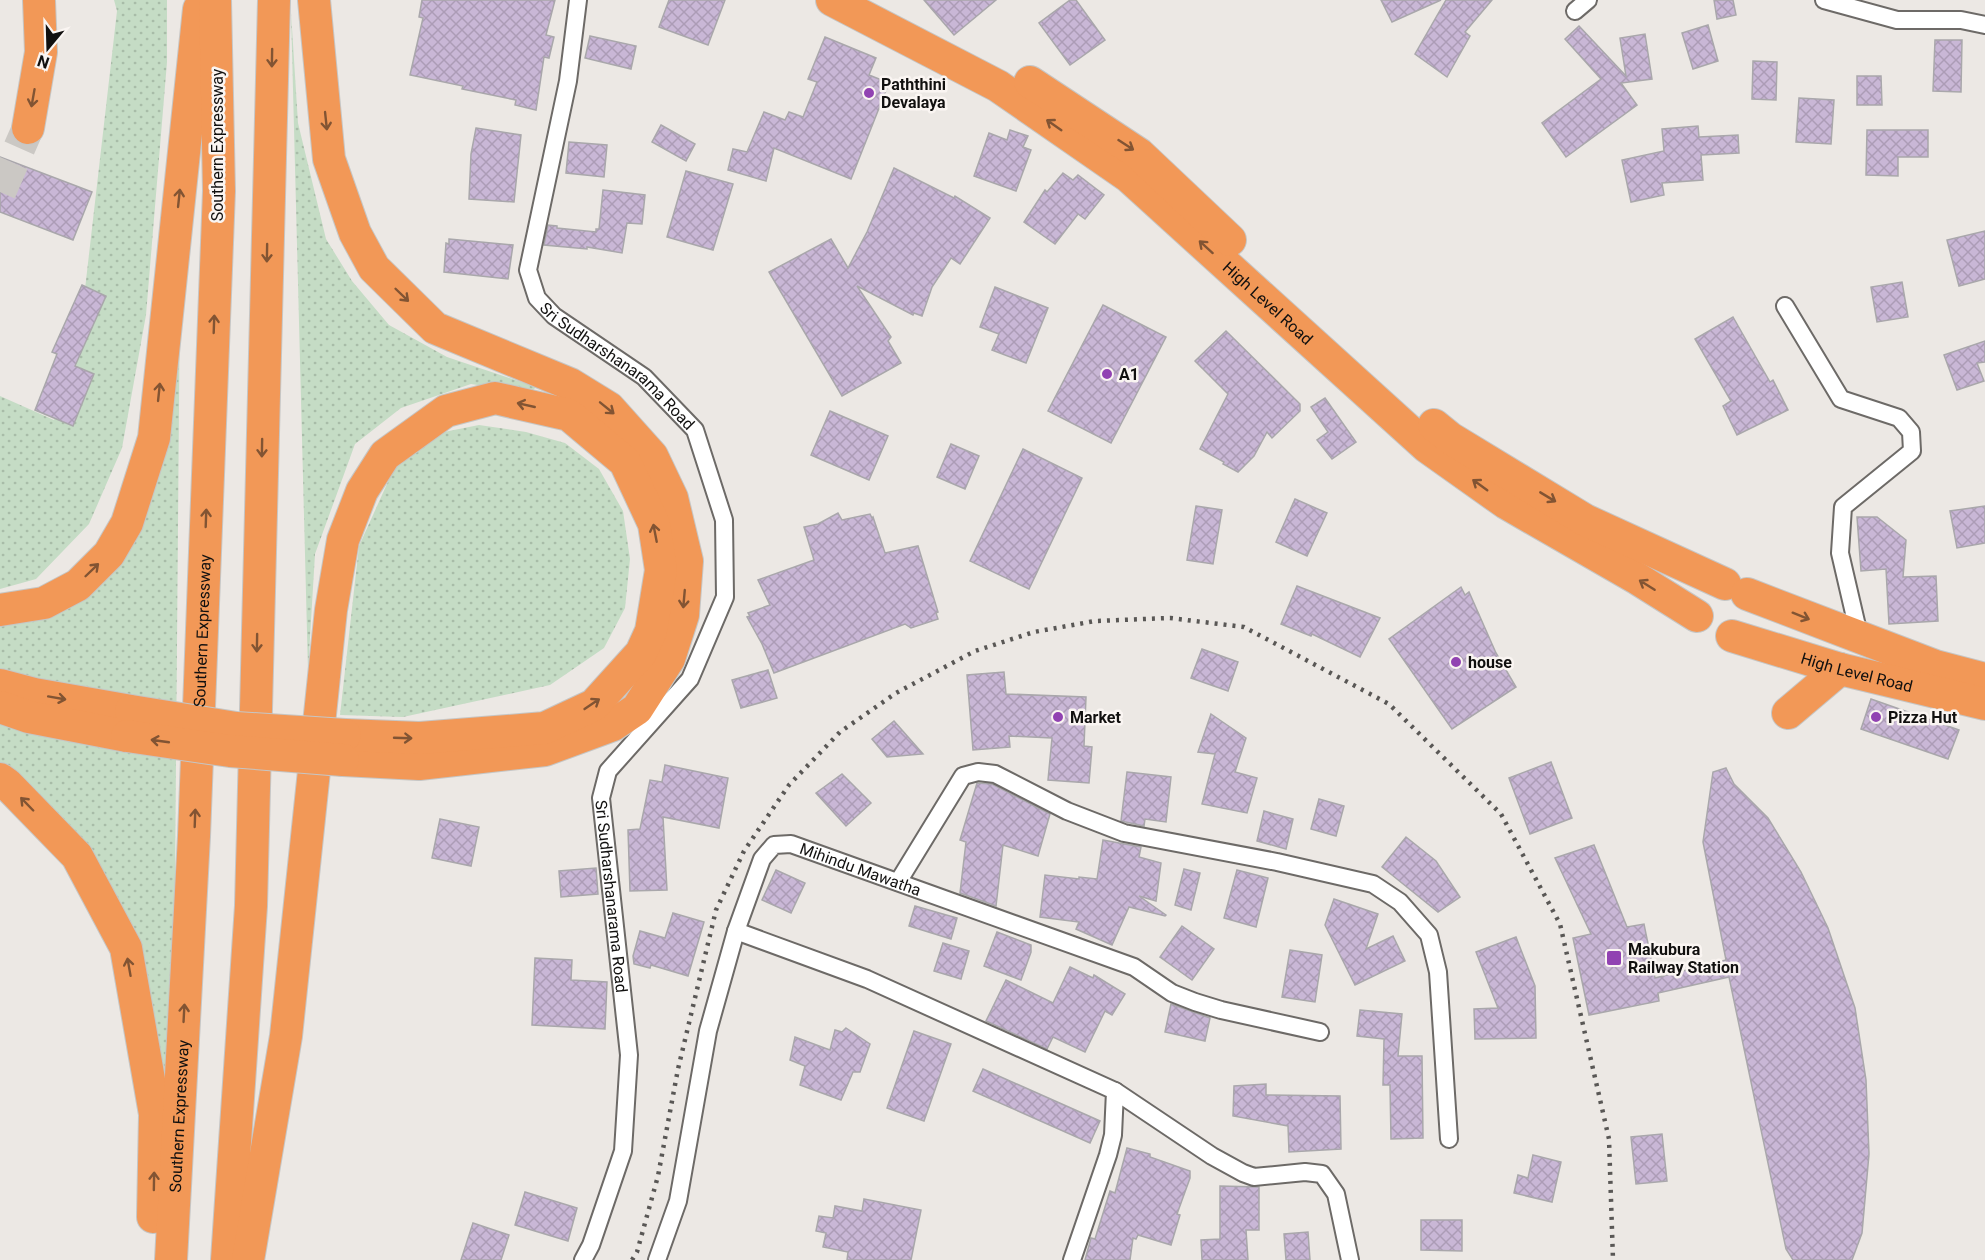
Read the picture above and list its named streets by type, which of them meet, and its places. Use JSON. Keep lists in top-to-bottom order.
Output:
{
  "streets": {
    "highway": ["Southern Expressway", "High Level Road"],
    "street": ["Sri Sudharshanarama Road", "Mihindu Mawatha"]
  },
  "places": {
    "other": [
      "Paththini Devalaya",
      "A1",
      "house",
      "Market",
      "Pizza Hut"
    ],
    "transit": ["Makubura Railway Station"]
  },
  "north": "bottom"
}
